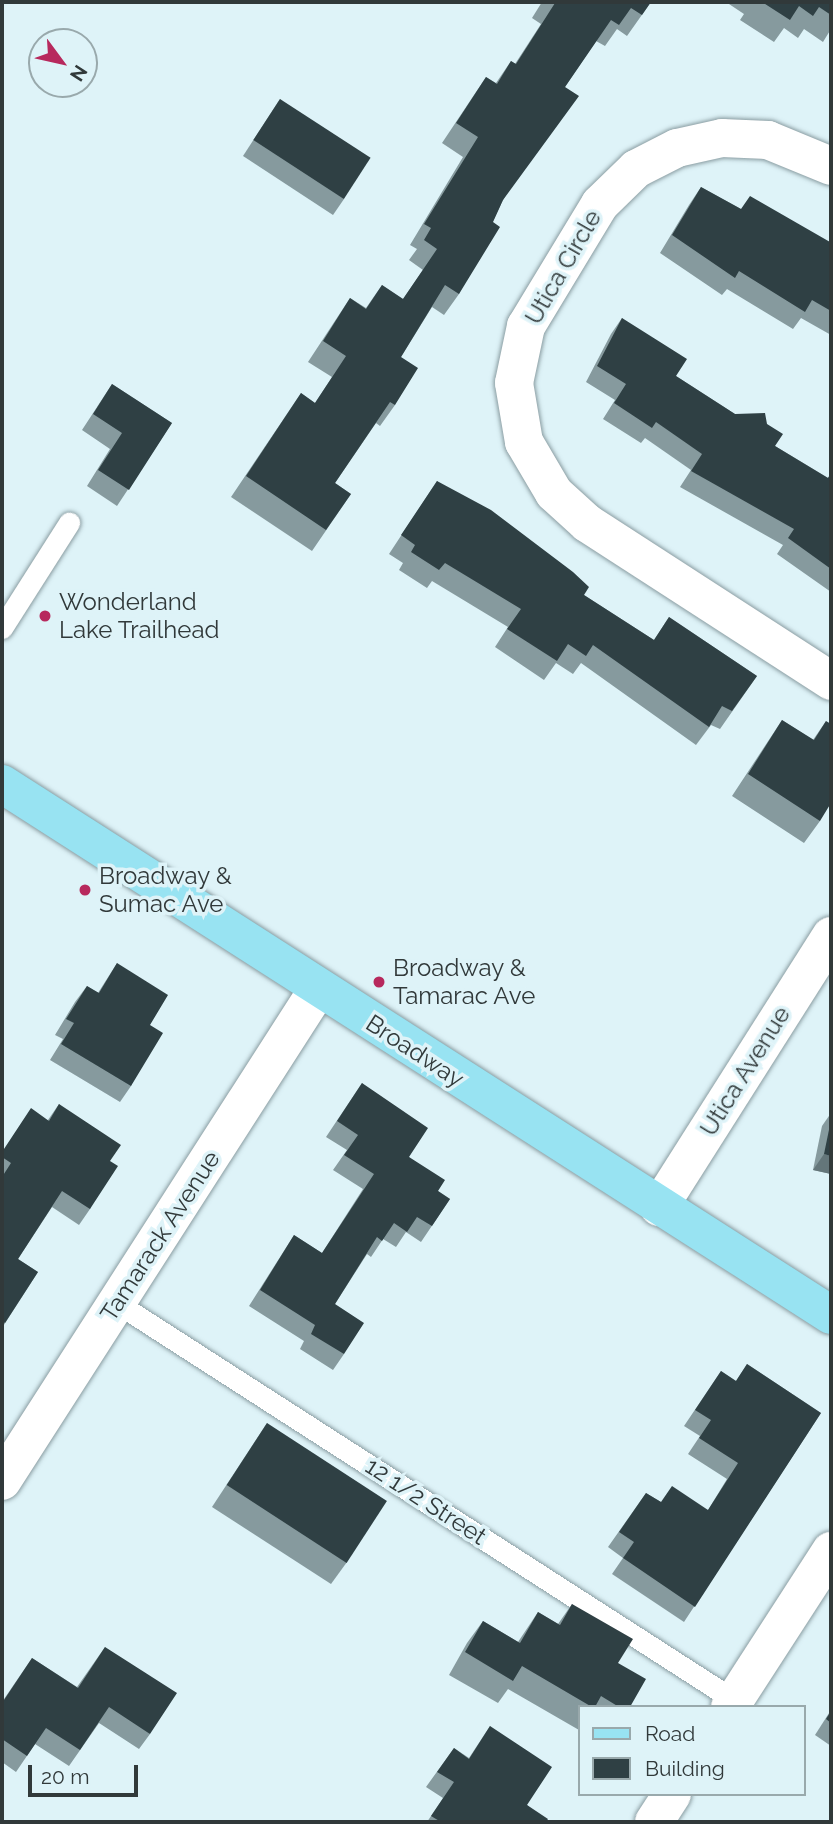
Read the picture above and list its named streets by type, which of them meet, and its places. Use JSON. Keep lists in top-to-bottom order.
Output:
{
  "streets": {
    "main road": ["Broadway"],
    "street": ["Utica Circle", "Utica Avenue", "Tamarack Avenue"],
    "lane": ["12 1/2 Street"]
  },
  "crossings": [
    ["Broadway", "Utica Avenue"],
    ["Broadway", "Tamarack Avenue"],
    ["Tamarack Avenue", "12 1/2 Street"]
  ],
  "places": ["Wonderland Lake Trailhead", "Broadway & Sumac Ave", "Broadway & Tamarac Ave"],
  "legend": ["Road", "Building"],
  "scale_bar": "20 m",
  "north": "bottom right"
}
